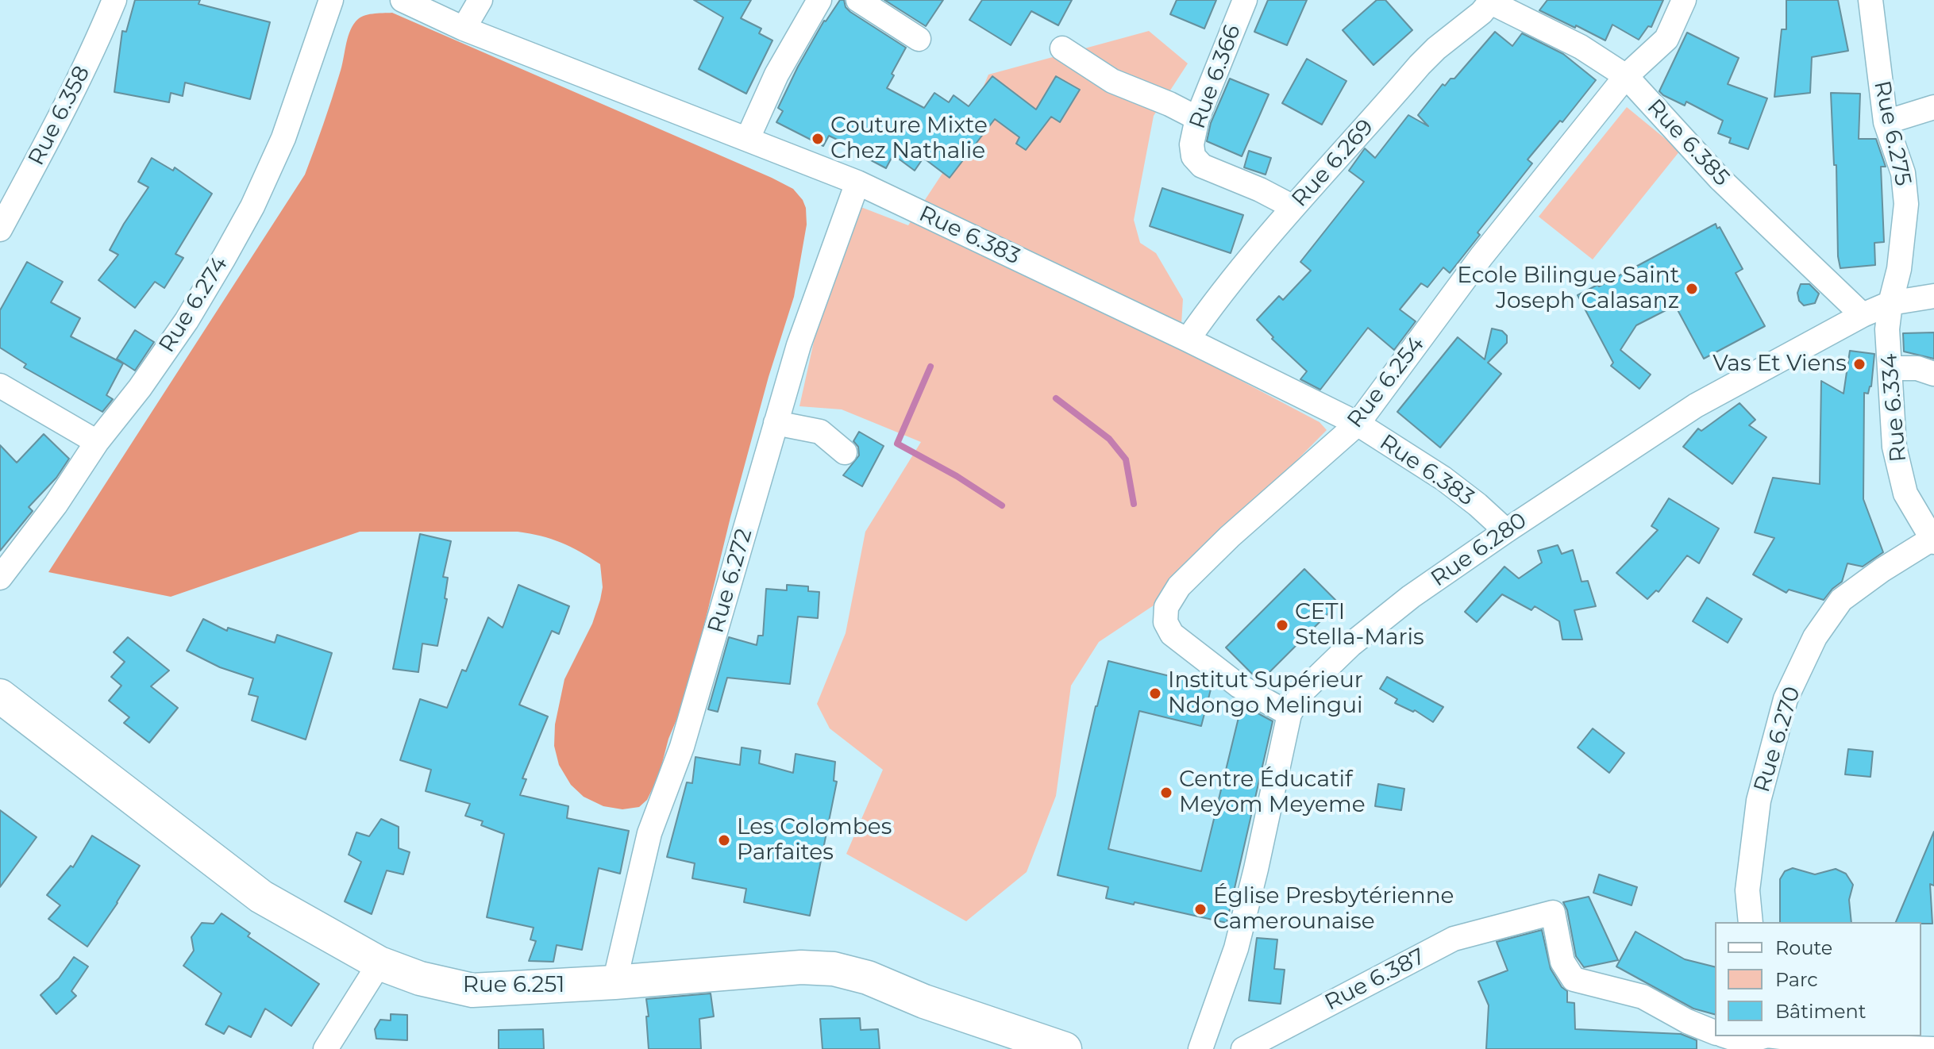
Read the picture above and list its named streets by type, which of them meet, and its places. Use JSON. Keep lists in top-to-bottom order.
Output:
{
  "streets": {
    "main road": ["Rue 6.251"],
    "street": [
      "Rue 6.366",
      "Rue 6.358",
      "Rue 6.275",
      "Rue 6.385",
      "Rue 6.269",
      "Rue 6.383",
      "Rue 6.274",
      "Rue 6.254",
      "Rue 6.334",
      "Rue 6.280",
      "Rue 6.272",
      "Rue 6.270",
      "Rue 6.387"
    ]
  },
  "crossings": [
    ["Rue 6.366", "Rue 6.269"],
    ["Rue 6.275", "Rue 6.334"],
    ["Rue 6.275", "Rue 6.280"],
    ["Rue 6.385", "Rue 6.269"],
    ["Rue 6.385", "Rue 6.254"],
    ["Rue 6.385", "Rue 6.280"],
    ["Rue 6.269", "Rue 6.383"],
    ["Rue 6.383", "Rue 6.254"],
    ["Rue 6.383", "Rue 6.280"],
    ["Rue 6.383", "Rue 6.272"],
    ["Rue 6.254", "Rue 6.280"],
    ["Rue 6.334", "Rue 6.280"],
    ["Rue 6.334", "Rue 6.270"],
    ["Rue 6.272", "Rue 6.251"]
  ],
  "places": [
    "Couture Mixte Chez Nathalie",
    "Ecole Bilingue Saint Joseph Calasanz",
    "Vas Et Viens",
    "CETI Stella-Maris",
    "Institut Supérieur Ndongo Melingui",
    "Centre Éducatif Meyom Meyeme",
    "Les Colombes Parfaites",
    "Église Presbytérienne Camerounaise"
  ],
  "legend": ["Route", "Parc", "Bâtiment"]
}
